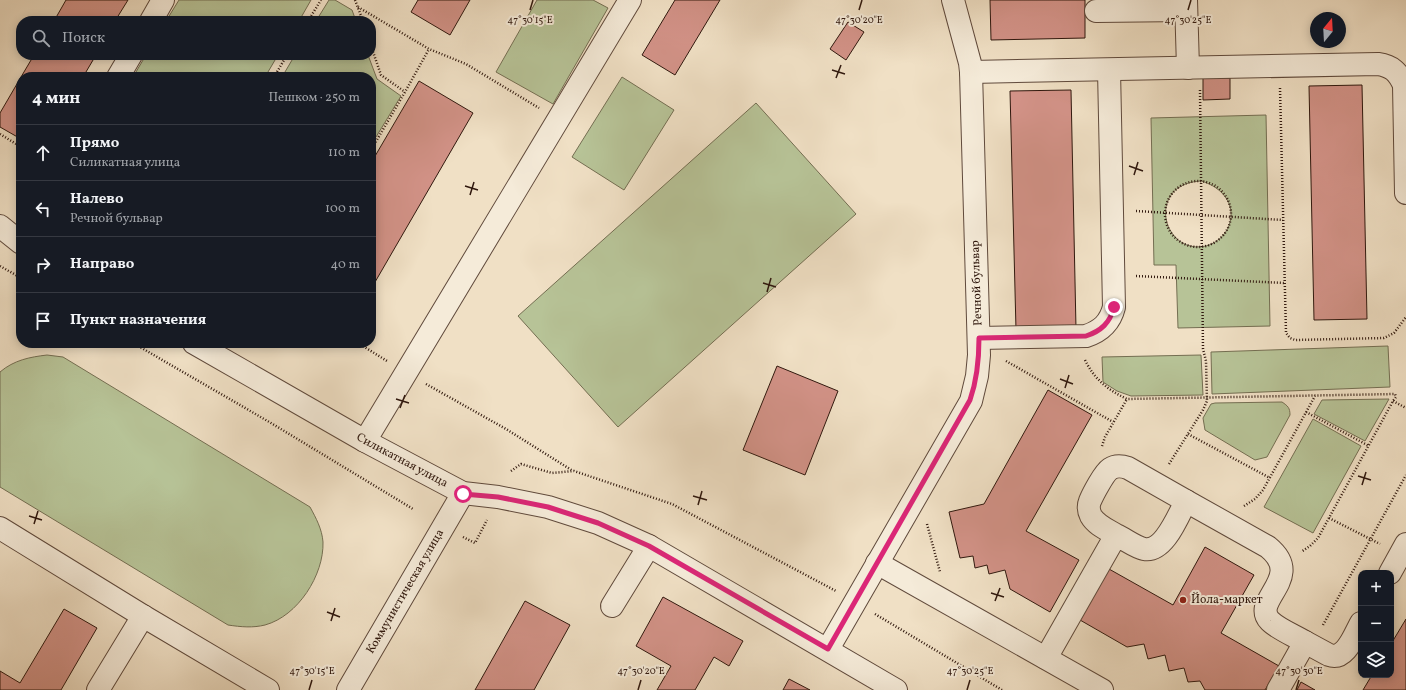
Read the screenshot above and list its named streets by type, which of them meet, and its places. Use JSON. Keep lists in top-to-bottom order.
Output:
{
  "streets": {
    "street": ["Речной бульвар", "Силикатная улица", "Коммунистическая улица"]
  },
  "crossings": [
    ["Речной бульвар", "Силикатная улица"],
    ["Силикатная улица", "Коммунистическая улица"]
  ],
  "places": ["Йола-маркет"],
  "north": "top",
  "page": {
    "search": "Поиск",
    "heading": ["4 мин", "Пешком · 250 m"],
    "list": [
      ["Прямо", "Силикатная улица", "110 m"],
      ["Налево", "Речной бульвар", "100 m"],
      ["Направо", "40 m"],
      "Пункт назначения"
    ],
    "map_buttons": ["+", "−"]
  },
  "coordinates": [
    "47°30'15\"E",
    "47°30'20\"E",
    "47°30'25\"E",
    "47°30'30\"E"
  ]
}
